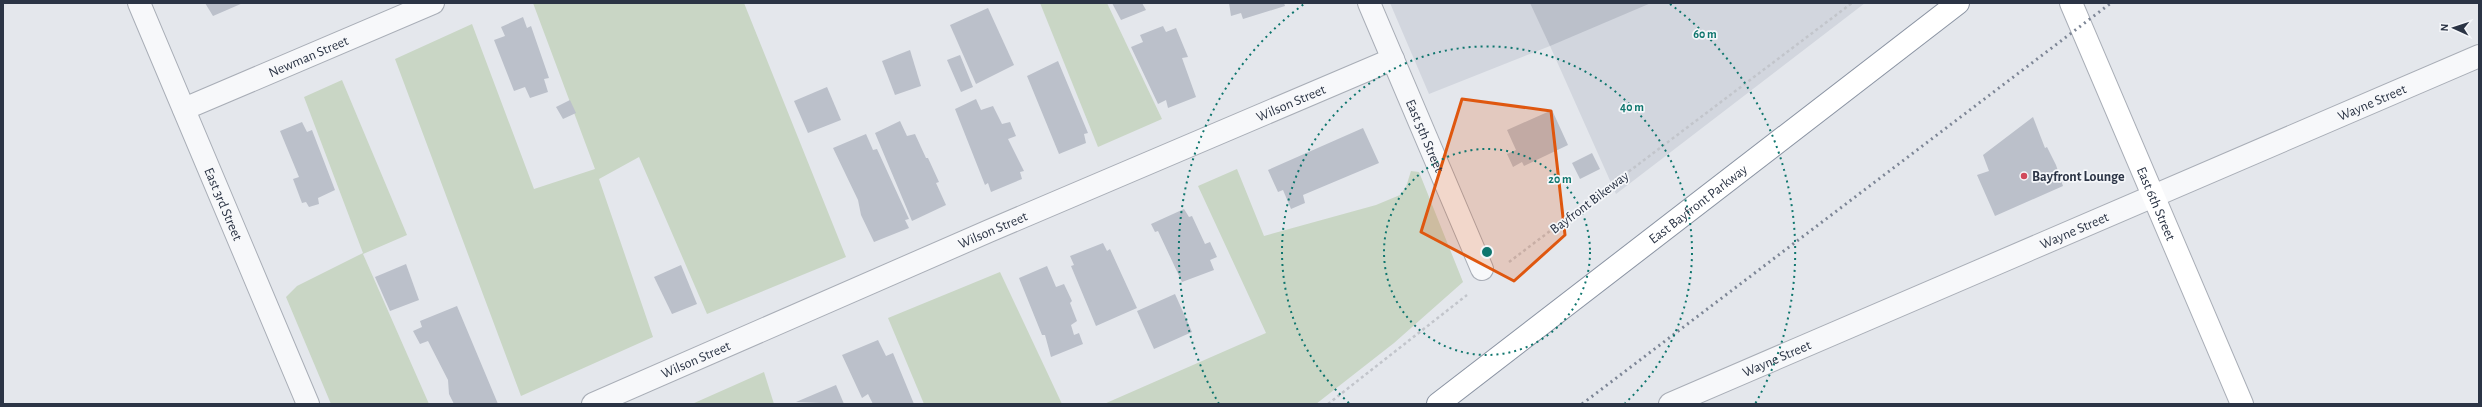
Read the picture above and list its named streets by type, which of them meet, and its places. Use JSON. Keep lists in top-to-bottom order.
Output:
{
  "streets": {
    "main road": ["East 6th Street", "East Bayfront Parkway"],
    "street": [
      "Newman Street",
      "Wilson Street",
      "Wayne Street",
      "East 5th Street",
      "East 3rd Street"
    ],
    "path": ["Bayfront Bikeway"]
  },
  "crossings": [
    ["Newman Street", "East 3rd Street"],
    ["Wilson Street", "East 5th Street"],
    ["Wayne Street", "East 6th Street"]
  ],
  "places": ["Bayfront Lounge"],
  "north": "left",
  "rings": ["60 m", "40 m", "20 m"]
}
